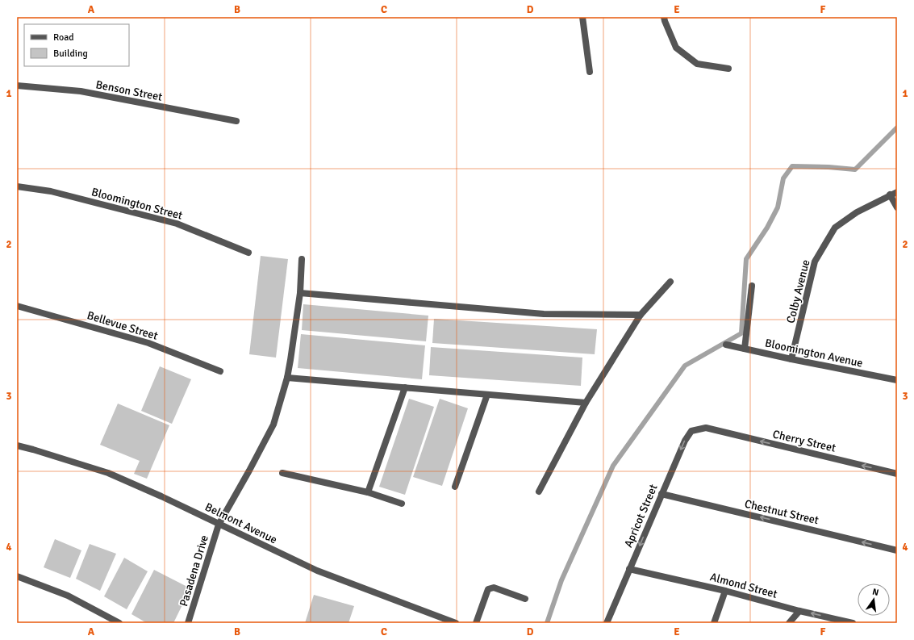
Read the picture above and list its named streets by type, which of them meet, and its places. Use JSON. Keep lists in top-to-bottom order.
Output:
{
  "streets": {
    "street": [
      "Benson Street",
      "Bloomington Street",
      "Colby Avenue",
      "Bellevue Street",
      "Bloomington Avenue",
      "Cherry Street",
      "Chestnut Street",
      "Apricot Street",
      "Belmont Avenue",
      "Pasadena Drive",
      "Almond Street"
    ]
  },
  "crossings": [
    ["Colby Avenue", "Bloomington Avenue"],
    ["Cherry Street", "Apricot Street"],
    ["Chestnut Street", "Apricot Street"],
    ["Apricot Street", "Almond Street"],
    ["Belmont Avenue", "Pasadena Drive"]
  ],
  "one_way": ["Cherry Street", "Chestnut Street", "Apricot Street"],
  "legend": ["Road", "Building"],
  "north": "top",
  "grid": {
    "columns": [
      "A",
      "B",
      "C",
      "D",
      "E",
      "F"
    ],
    "rows": [
      "1",
      "2",
      "3",
      "4"
    ]
  }
}
